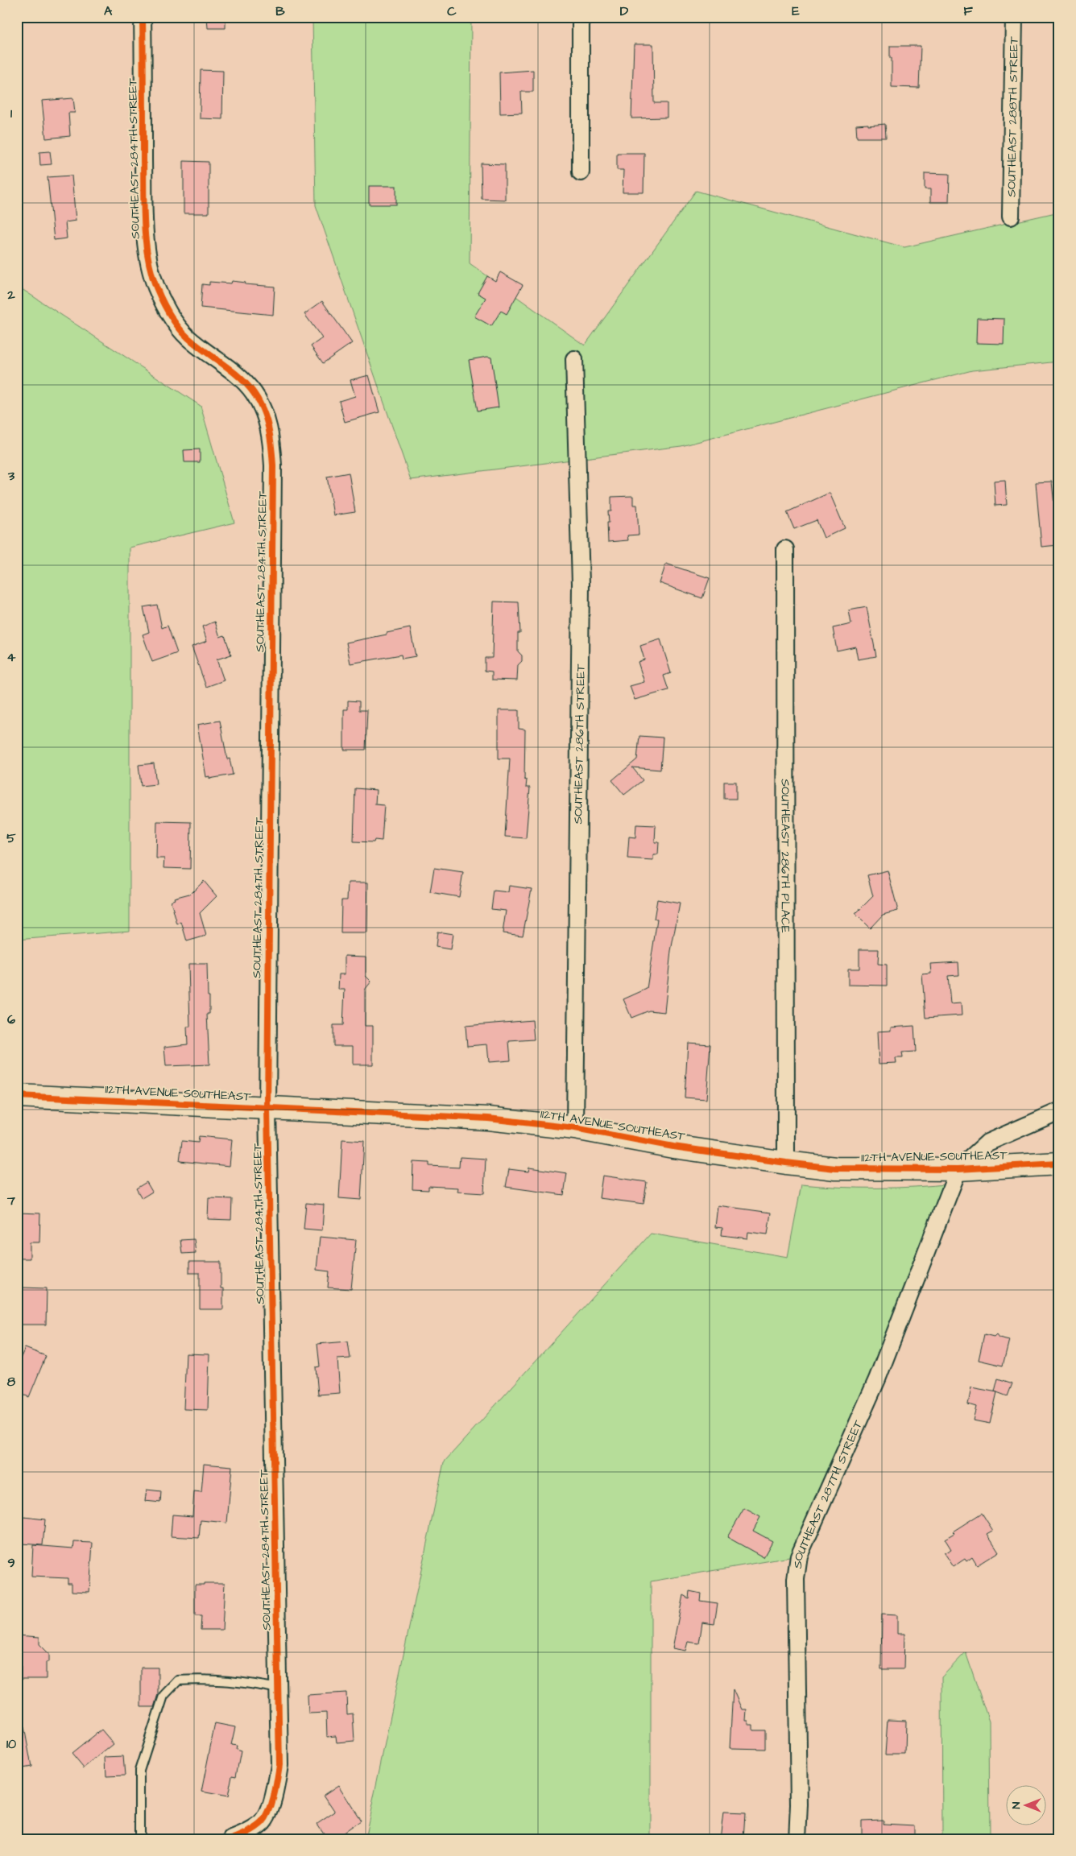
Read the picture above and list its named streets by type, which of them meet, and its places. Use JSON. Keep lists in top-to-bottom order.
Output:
{
  "streets": {
    "street": [
      "SOUTHEAST 288TH STREET",
      "SOUTHEAST 284TH STREET",
      "SOUTHEAST 286TH STREET",
      "SOUTHEAST 286TH PLACE",
      "112TH AVENUE SOUTHEAST",
      "SOUTHEAST 287TH STREET"
    ]
  },
  "crossings": [
    ["SOUTHEAST 284TH STREET", "112TH AVENUE SOUTHEAST"],
    ["SOUTHEAST 286TH STREET", "112TH AVENUE SOUTHEAST"],
    ["SOUTHEAST 286TH PLACE", "112TH AVENUE SOUTHEAST"],
    ["112TH AVENUE SOUTHEAST", "SOUTHEAST 287TH STREET"]
  ],
  "north": "left",
  "grid": {
    "columns": [
      "A",
      "B",
      "C",
      "D",
      "E",
      "F"
    ],
    "rows": [
      "1",
      "2",
      "3",
      "4",
      "5",
      "6",
      "7",
      "8",
      "9",
      "10"
    ]
  }
}
